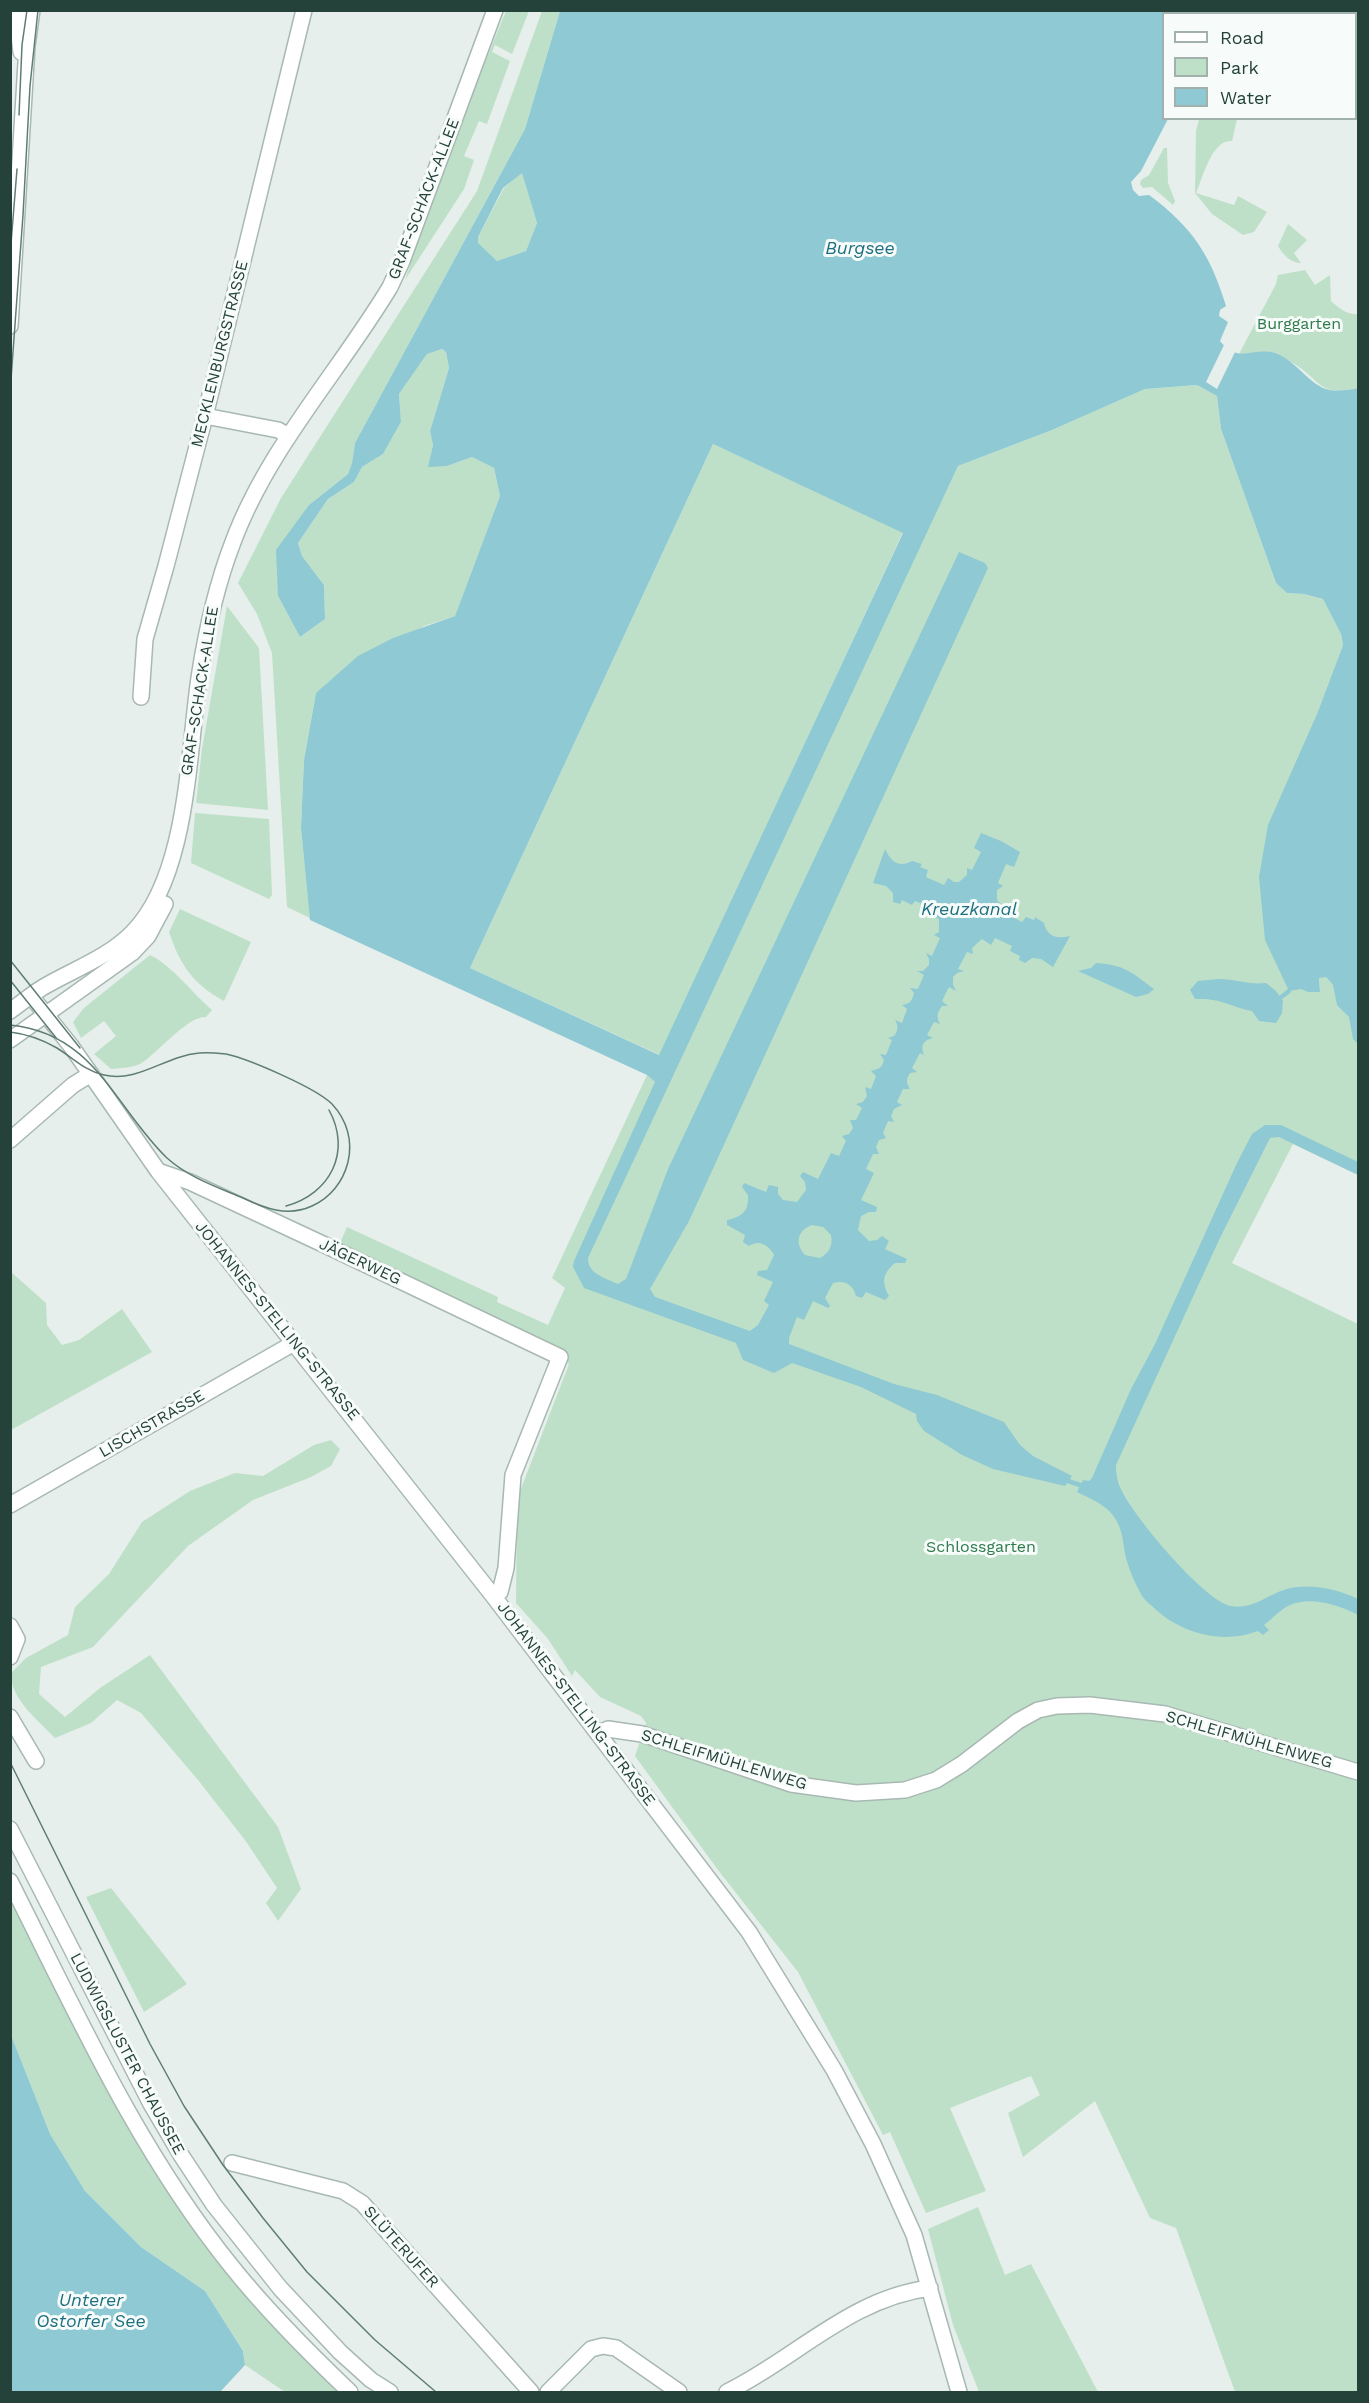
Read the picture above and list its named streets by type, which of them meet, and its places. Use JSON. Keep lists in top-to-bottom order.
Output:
{
  "streets": {
    "street": [
      "GRAF-SCHACK-ALLEE",
      "MECKLENBURGSTRASSE",
      "JÄGERWEG",
      "JOHANNES-STELLING-STRASSE",
      "LISCHSTRASSE",
      "SCHLEIFMÜHLENWEG",
      "LUDWIGSLUSTER CHAUSSEE",
      "SLÜTERUFER"
    ]
  },
  "crossings": [
    ["GRAF-SCHACK-ALLEE", "JOHANNES-STELLING-STRASSE"],
    ["JÄGERWEG", "JOHANNES-STELLING-STRASSE"],
    ["JOHANNES-STELLING-STRASSE", "LISCHSTRASSE"],
    ["JOHANNES-STELLING-STRASSE", "SCHLEIFMÜHLENWEG"]
  ],
  "water": ["Burgsee", "Kreuzkanal", "Unterer Ostorfer See"],
  "parks": ["Burggarten", "Schlossgarten"],
  "legend": ["Road", "Park", "Water"]
}
